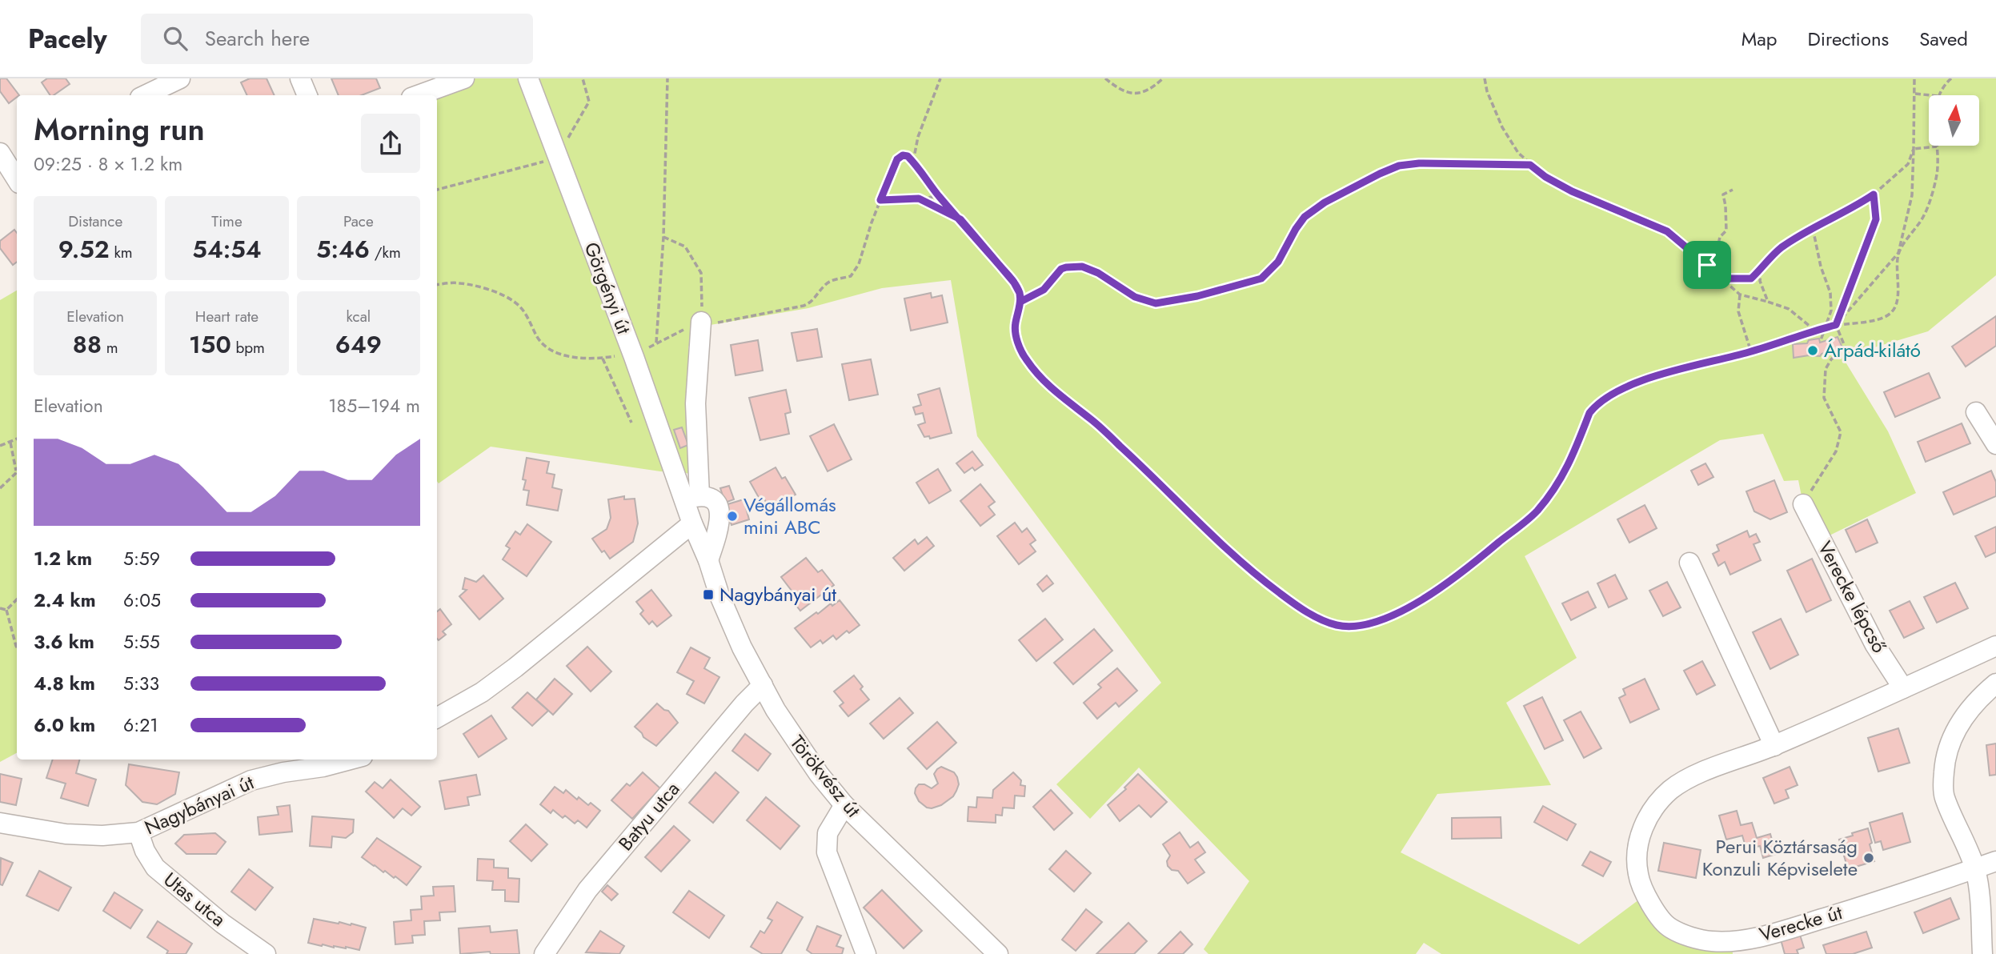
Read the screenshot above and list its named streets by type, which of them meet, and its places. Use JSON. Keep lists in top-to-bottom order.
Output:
{
  "streets": {
    "street": [
      "Görgényi út",
      "Verecke lépcső",
      "Törökvész út",
      "Nagybányai út",
      "Batyu utca",
      "Utas utca",
      "Verecke út"
    ]
  },
  "crossings": [
    ["Görgényi út", "Törökvész út"],
    ["Verecke lépcső", "Verecke út"],
    ["Törökvész út", "Batyu utca"],
    ["Nagybányai út", "Utas utca"]
  ],
  "places": {
    "other": ["Árpád-kilátó", "Végállomás mini ABC", "Perui Köztársaság Konzuli Képviselete"],
    "transit": ["Nagybányai út"]
  },
  "north": "top",
  "page": {
    "header": "Pacely",
    "search": "Search here",
    "nav": ["Map", "Directions", "Saved"],
    "heading": ["Morning run", "09:25 · 8 × 1.2 km"],
    "stats": [
      ["Distance", "9.52 km"],
      ["Time", "54:54"],
      ["Pace", "5:46 /km"],
      ["Elevation", "88 m"],
      ["Heart rate", "150 bpm"],
      ["kcal", "649"]
    ],
    "chart": ["Elevation", "185–194 m"],
    "list": [
      {
        "name": "1.2 km",
        "note": "5:59"
      },
      {
        "name": "2.4 km",
        "note": "6:05"
      },
      {
        "name": "3.6 km",
        "note": "5:55"
      },
      {
        "name": "4.8 km",
        "note": "5:33"
      },
      {
        "name": "6.0 km",
        "note": "6:21"
      }
    ]
  }
}
